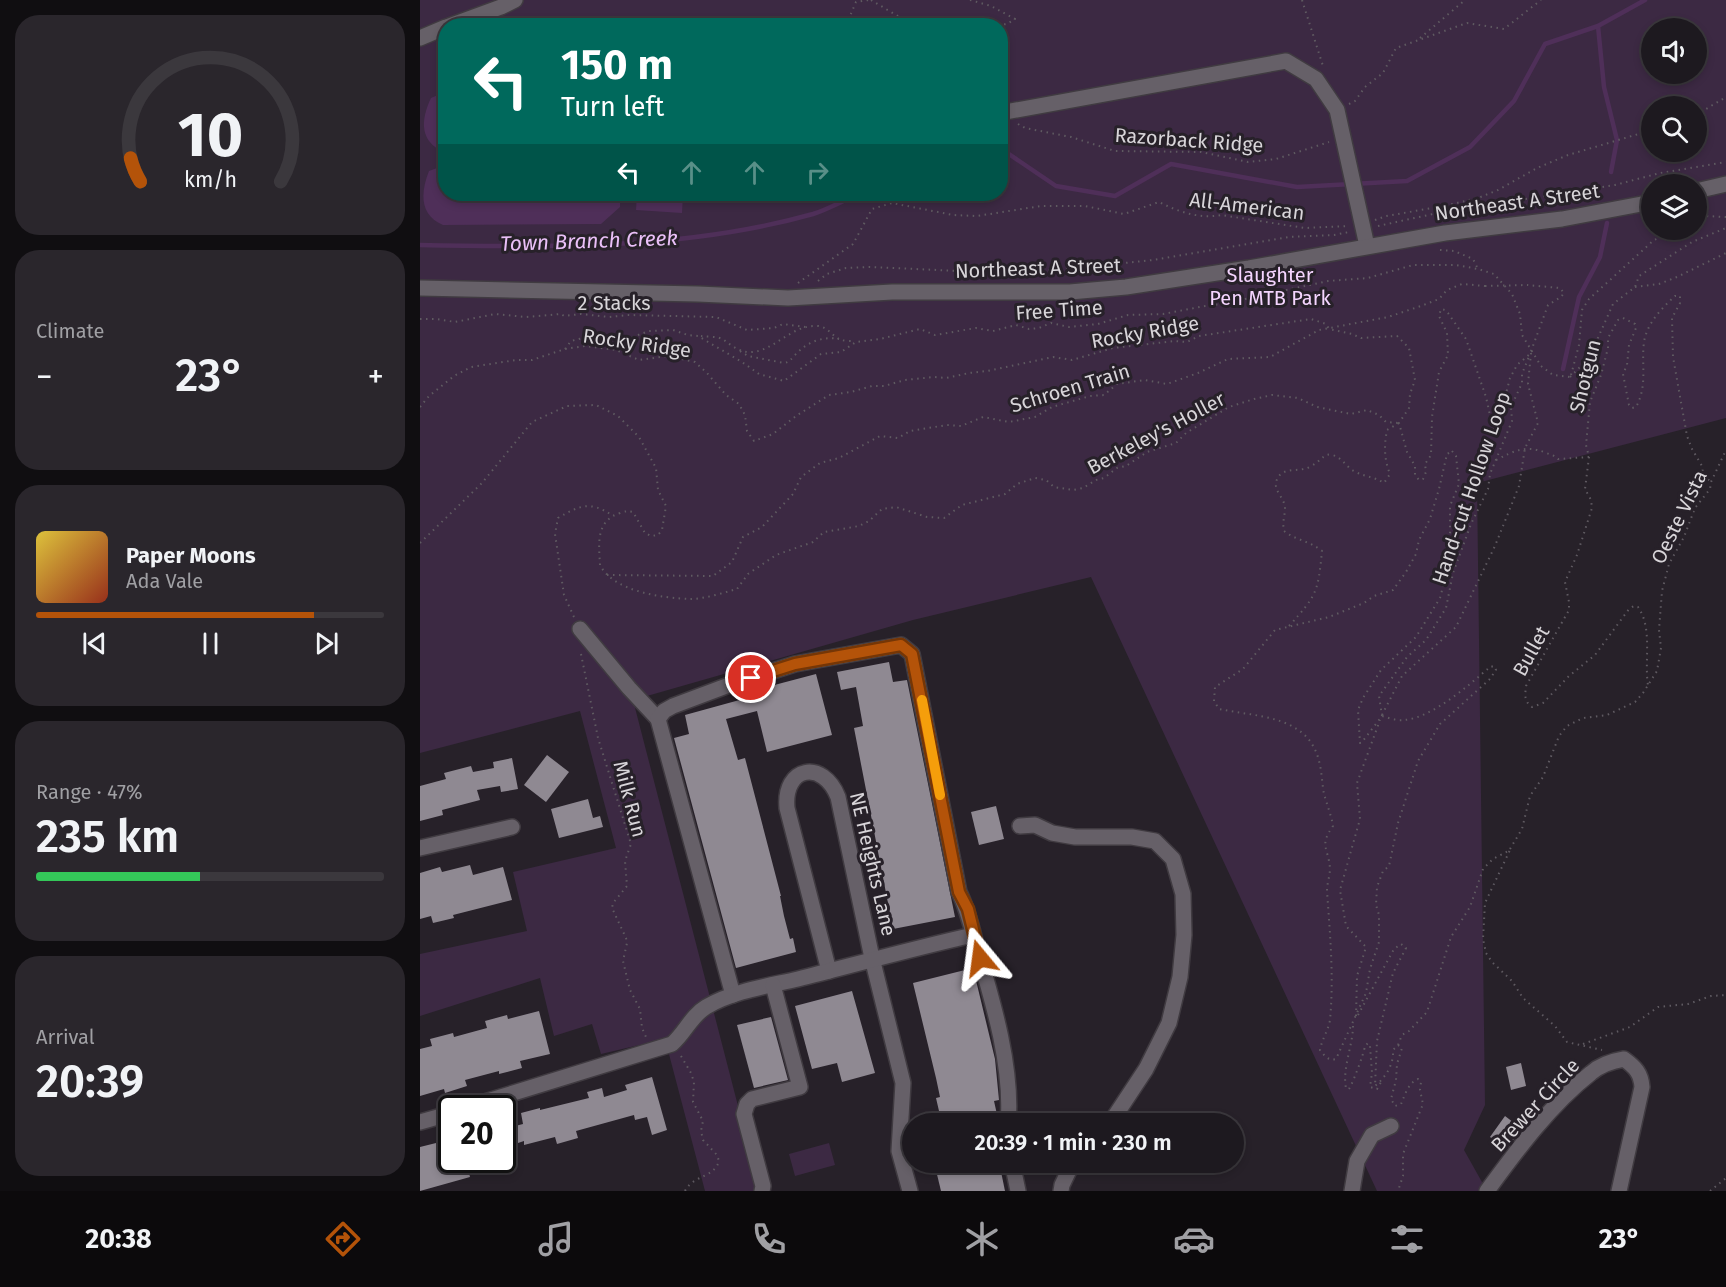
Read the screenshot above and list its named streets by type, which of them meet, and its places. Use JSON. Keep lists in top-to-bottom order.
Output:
{
  "streets": {
    "street": ["Northeast A Street", "NE Heights Lane", "Brewer Circle"],
    "path": [
      "Razorback Ridge",
      "All-American",
      "2 Stacks",
      "Free Time",
      "Rocky Ridge",
      "Shotgun",
      "Schroen Train",
      "Berkeley's Holler",
      "Hand-cut Hollow Loop",
      "Oeste Vista",
      "Bullet",
      "Milk Run"
    ]
  },
  "crossings": [
    ["Free Time", "Rocky Ridge"],
    ["Free Time", "Schroen Train"],
    ["Free Time", "Hand-cut Hollow Loop"],
    ["Rocky Ridge", "Schroen Train"],
    ["Rocky Ridge", "Berkeley's Holler"],
    ["Shotgun", "Oeste Vista"],
    ["Shotgun", "Bullet"],
    ["Schroen Train", "Berkeley's Holler"],
    ["Schroen Train", "Hand-cut Hollow Loop"],
    ["Oeste Vista", "Bullet"]
  ],
  "water": ["Town Branch Creek"],
  "parks": ["Slaughter Pen MTB Park"],
  "page": {
    "turn": ["150 m", "Turn left"],
    "tile": [
      "Climate",
      ["Range · 47%", "235 km"],
      ["Arrival", "20:39"]
    ],
    "heat": ["−", "23°", "+"],
    "song": ["Paper Moons", "Ada Vale"],
    "limit": "20",
    "trip": "20:39 · 1 min · 230 m",
    "tabs": ["20:38", "23°"],
    "gauge": ["10", "km/h"]
  }
}
